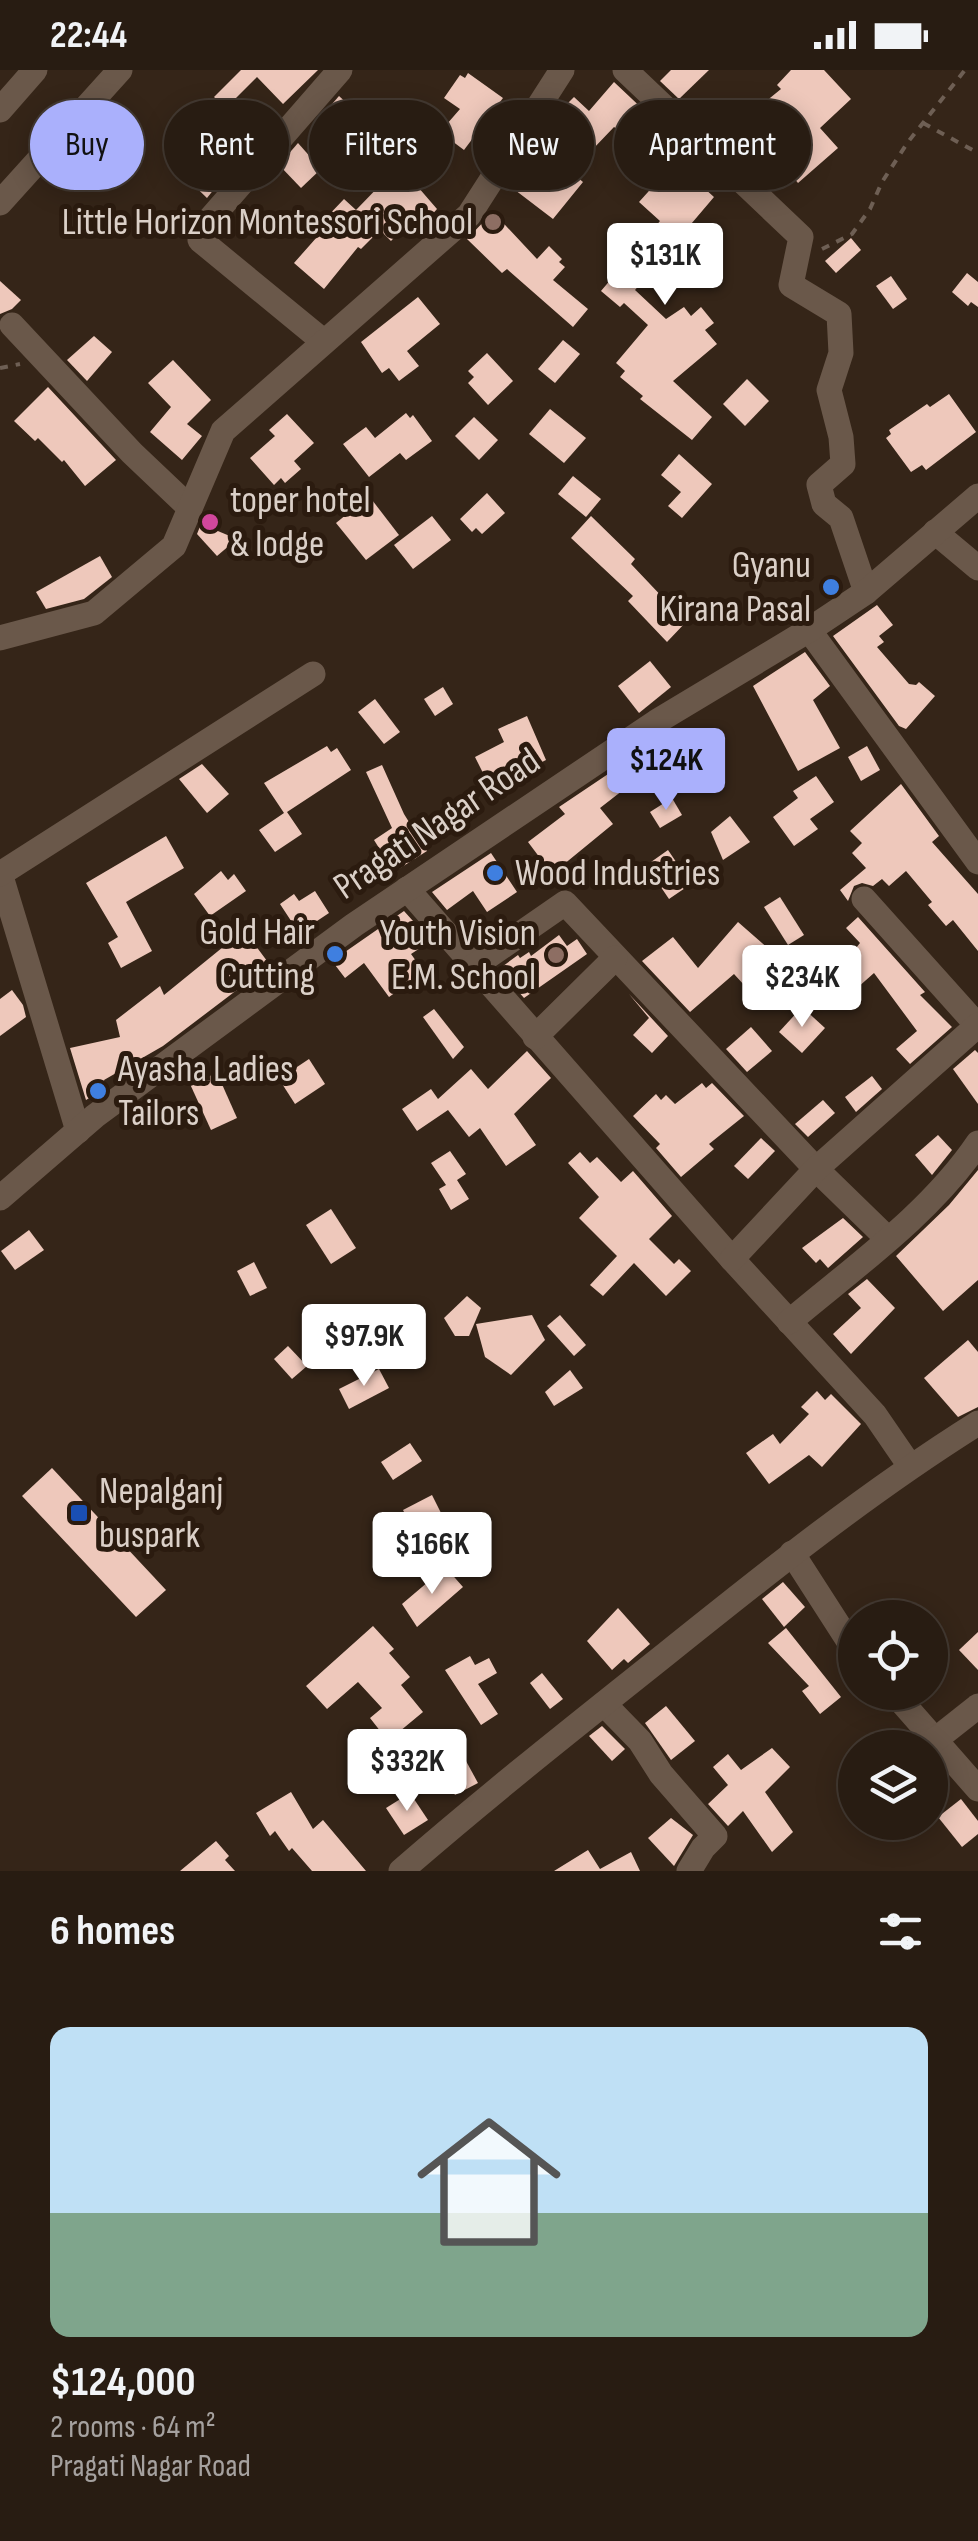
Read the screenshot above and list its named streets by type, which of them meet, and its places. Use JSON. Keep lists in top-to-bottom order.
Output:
{
  "streets": {
    "street": ["Pragati Nagar Road"]
  },
  "places": {
    "other": [
      "Little Horizon Montessori School",
      "toper hotel & lodge",
      "Gyanu Kirana Pasal",
      "Wood Industries",
      "Gold Hair Cutting",
      "Youth Vision E.M. School",
      "Ayasha Ladies Tailors"
    ],
    "transit": ["Nepalganj buspark"]
  },
  "page": {
    "status": "22:44",
    "chip": [
      "Buy",
      "Rent",
      "Filters",
      "New",
      "Apartment"
    ],
    "price": [
      "$131K",
      "$124K",
      "$234K",
      "$97.9K",
      "$166K",
      "$332K"
    ],
    "heading": "6 homes",
    "list": [
      {
        "name": "$124,000",
        "note": "2 rooms · 64 m² · Pragati Nagar Road"
      }
    ]
  }
}
